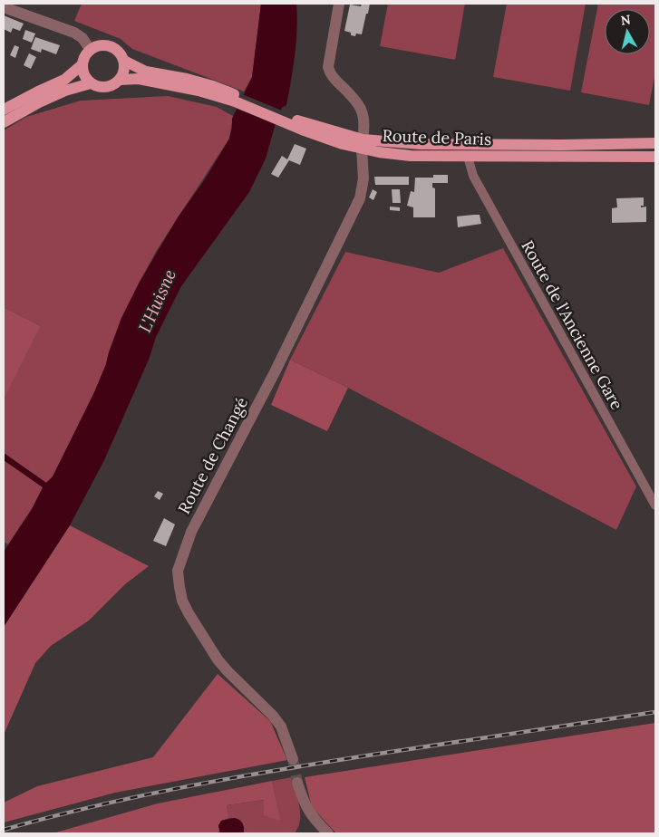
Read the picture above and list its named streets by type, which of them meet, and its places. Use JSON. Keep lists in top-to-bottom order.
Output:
{
  "streets": {
    "main road": ["Route de Paris"],
    "street": ["Route de l'Ancienne Gare", "Route de Changé"]
  },
  "crossings": [
    ["Route de Paris", "Route de l'Ancienne Gare"],
    ["Route de Paris", "Route de Changé"]
  ],
  "water": ["L'Huisne"],
  "north": "top"
}
